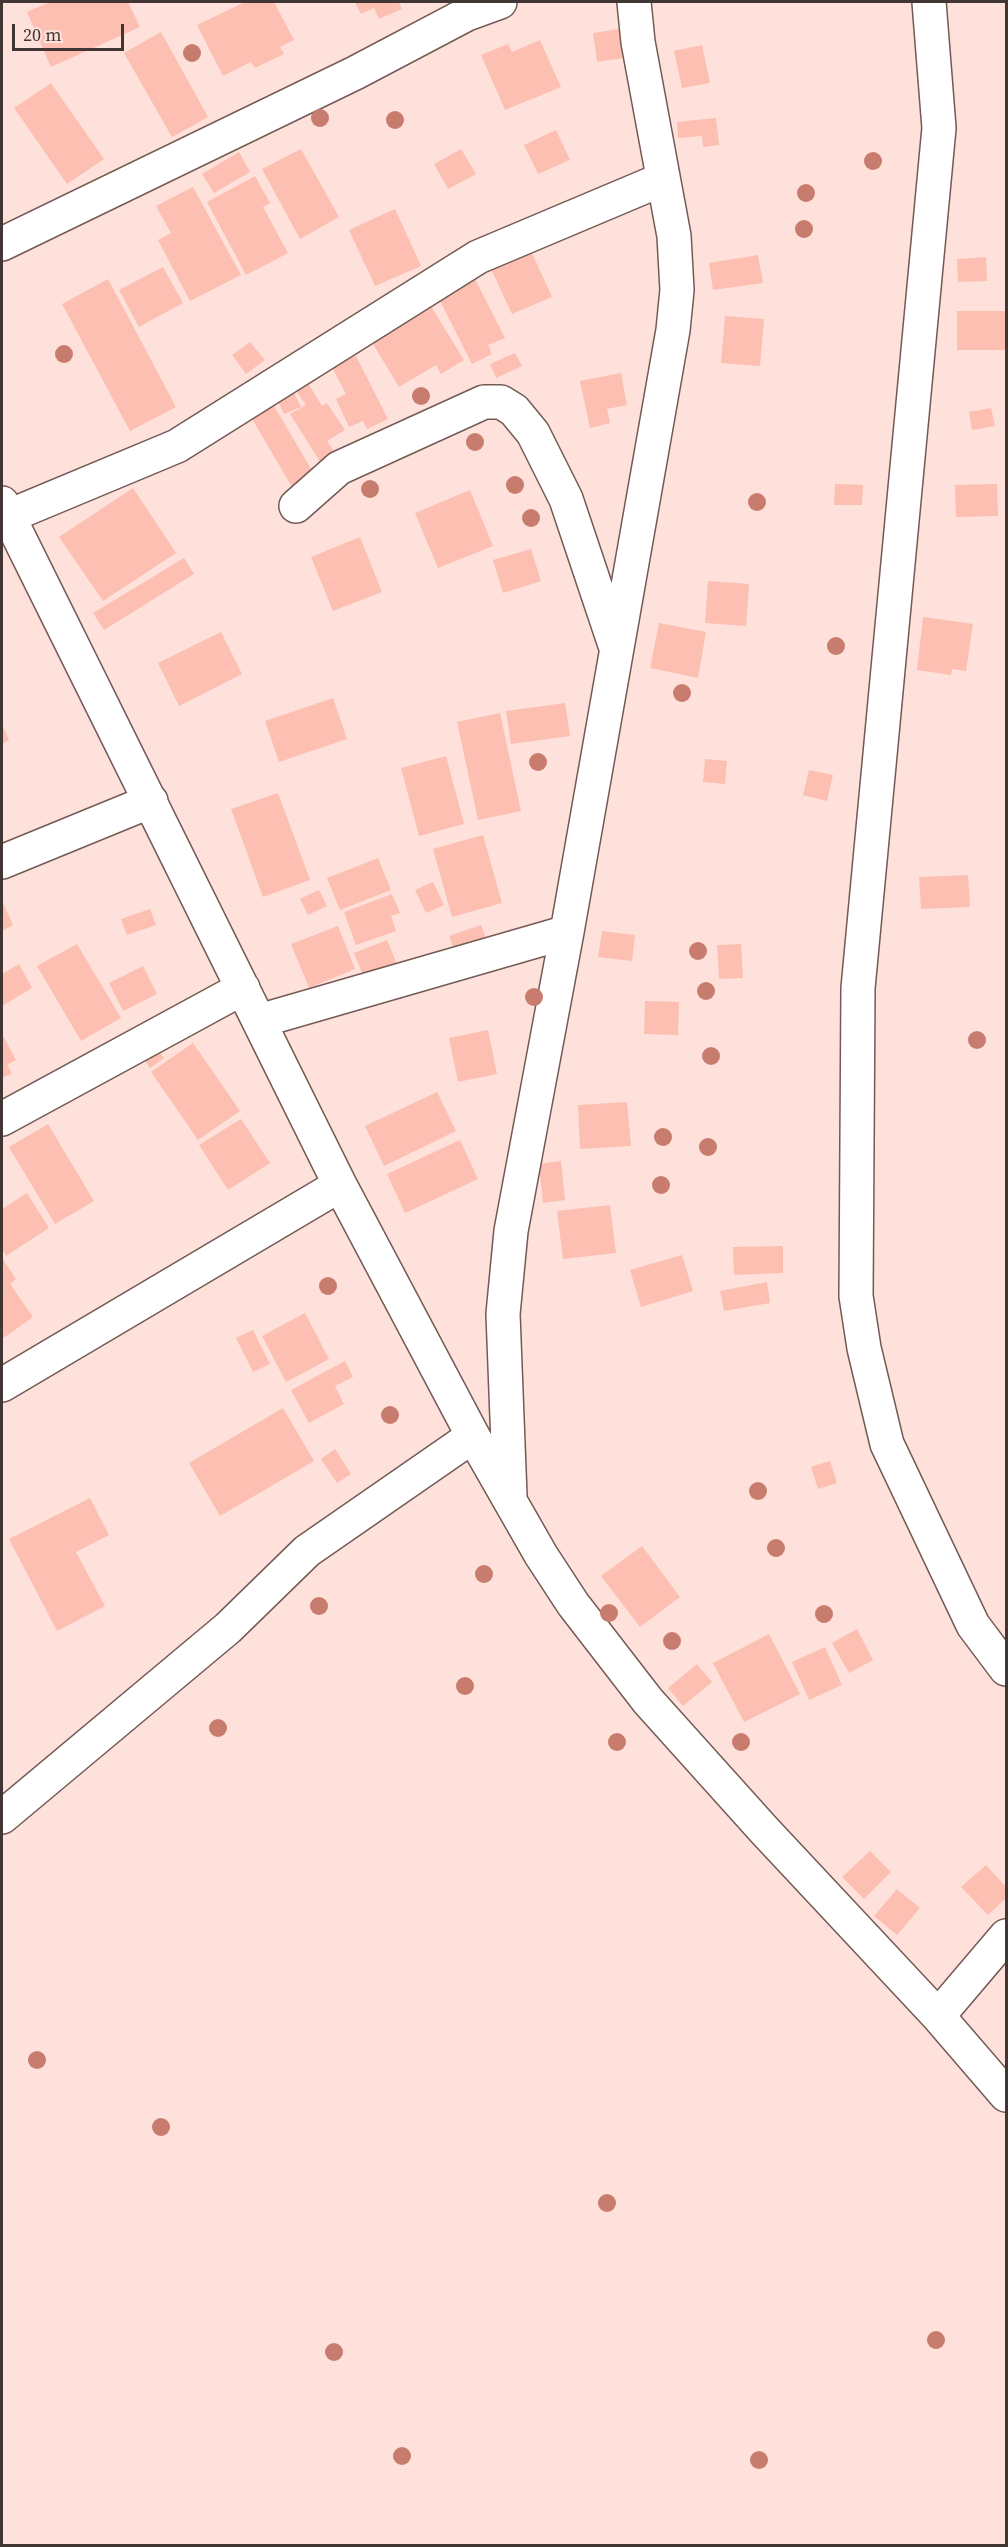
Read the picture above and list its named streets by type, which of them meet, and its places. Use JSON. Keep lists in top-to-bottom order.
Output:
{
  "scale_bar": "20 m"
}
